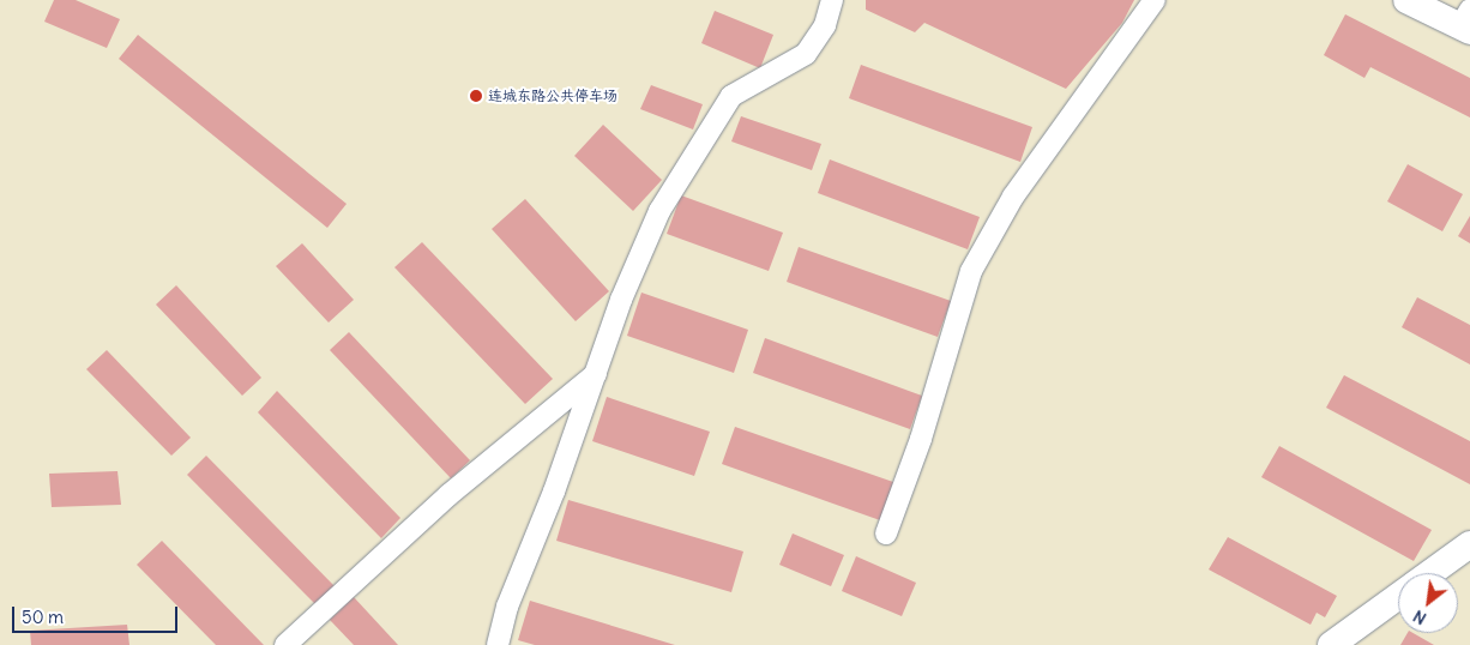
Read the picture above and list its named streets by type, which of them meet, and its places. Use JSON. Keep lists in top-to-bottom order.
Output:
{
  "places": ["连城东路公共停车场"],
  "scale_bar": "50 m",
  "north": "bottom left"
}
